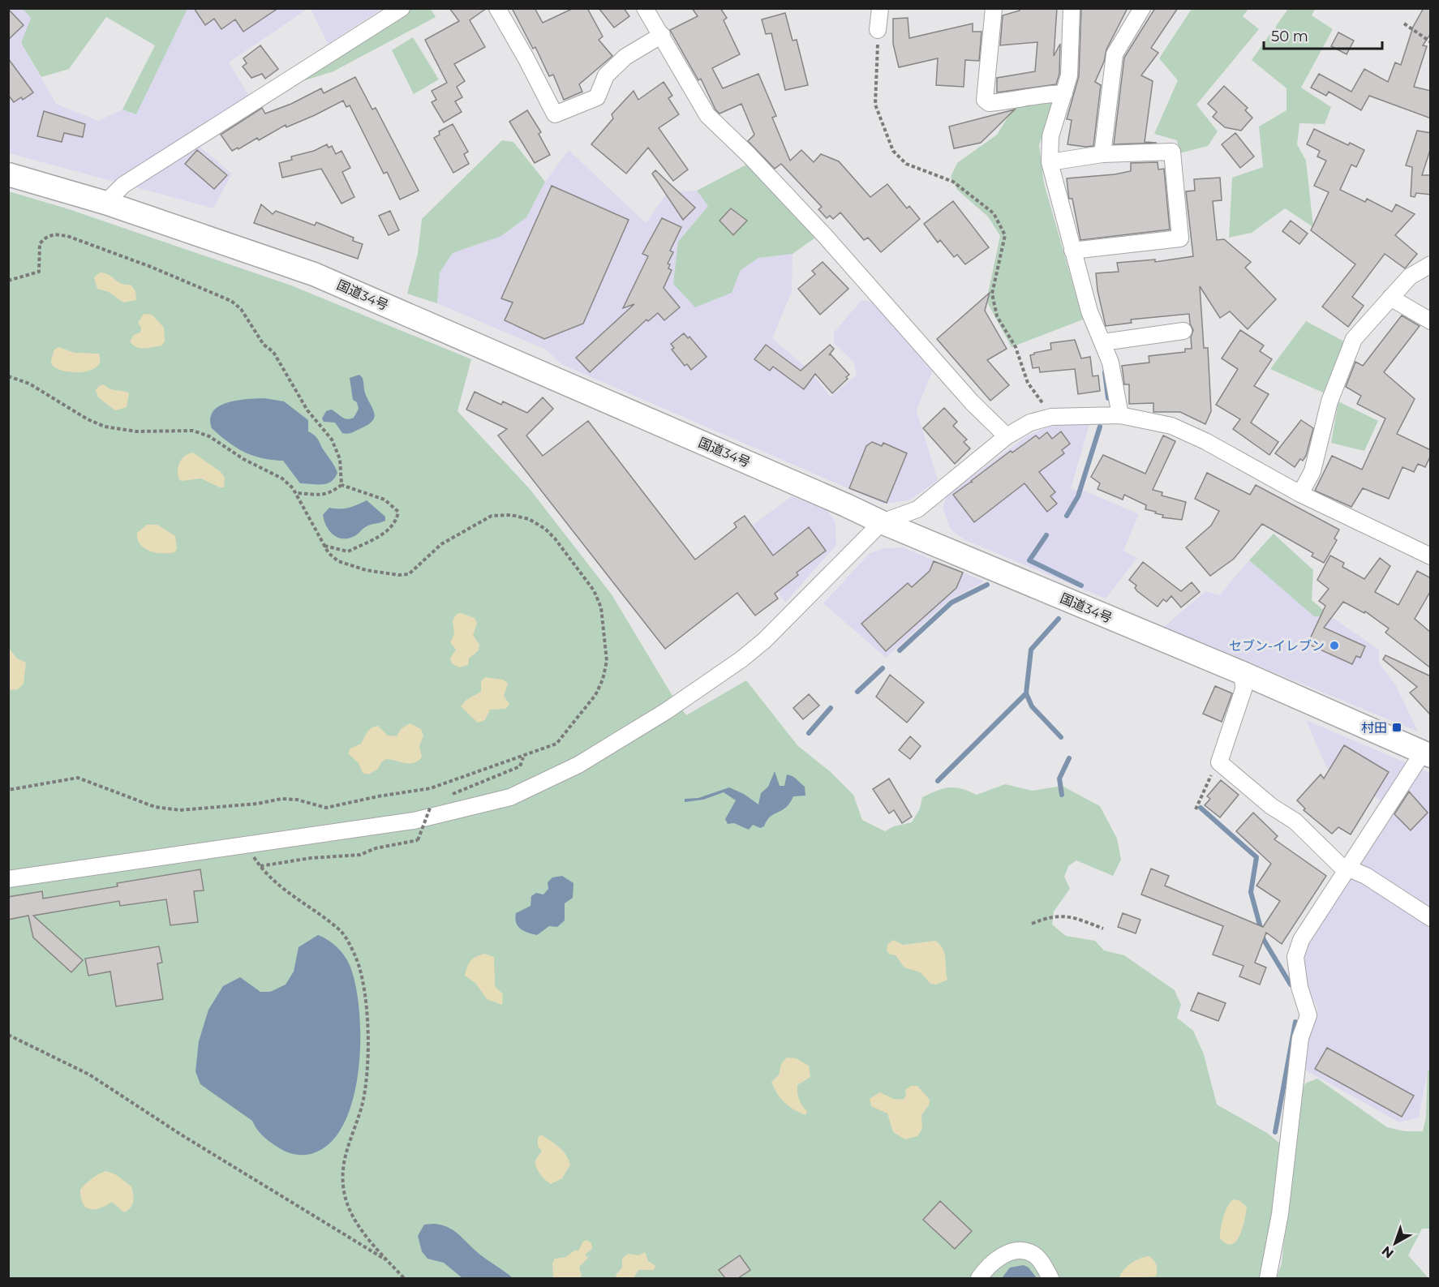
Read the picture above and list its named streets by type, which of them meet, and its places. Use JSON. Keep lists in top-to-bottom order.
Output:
{
  "streets": {
    "highway": ["国道34号"]
  },
  "places": {
    "other": ["セブン-イレブン"],
    "transit": ["村田"]
  },
  "scale_bar": "50 m",
  "north": "bottom left"
}
